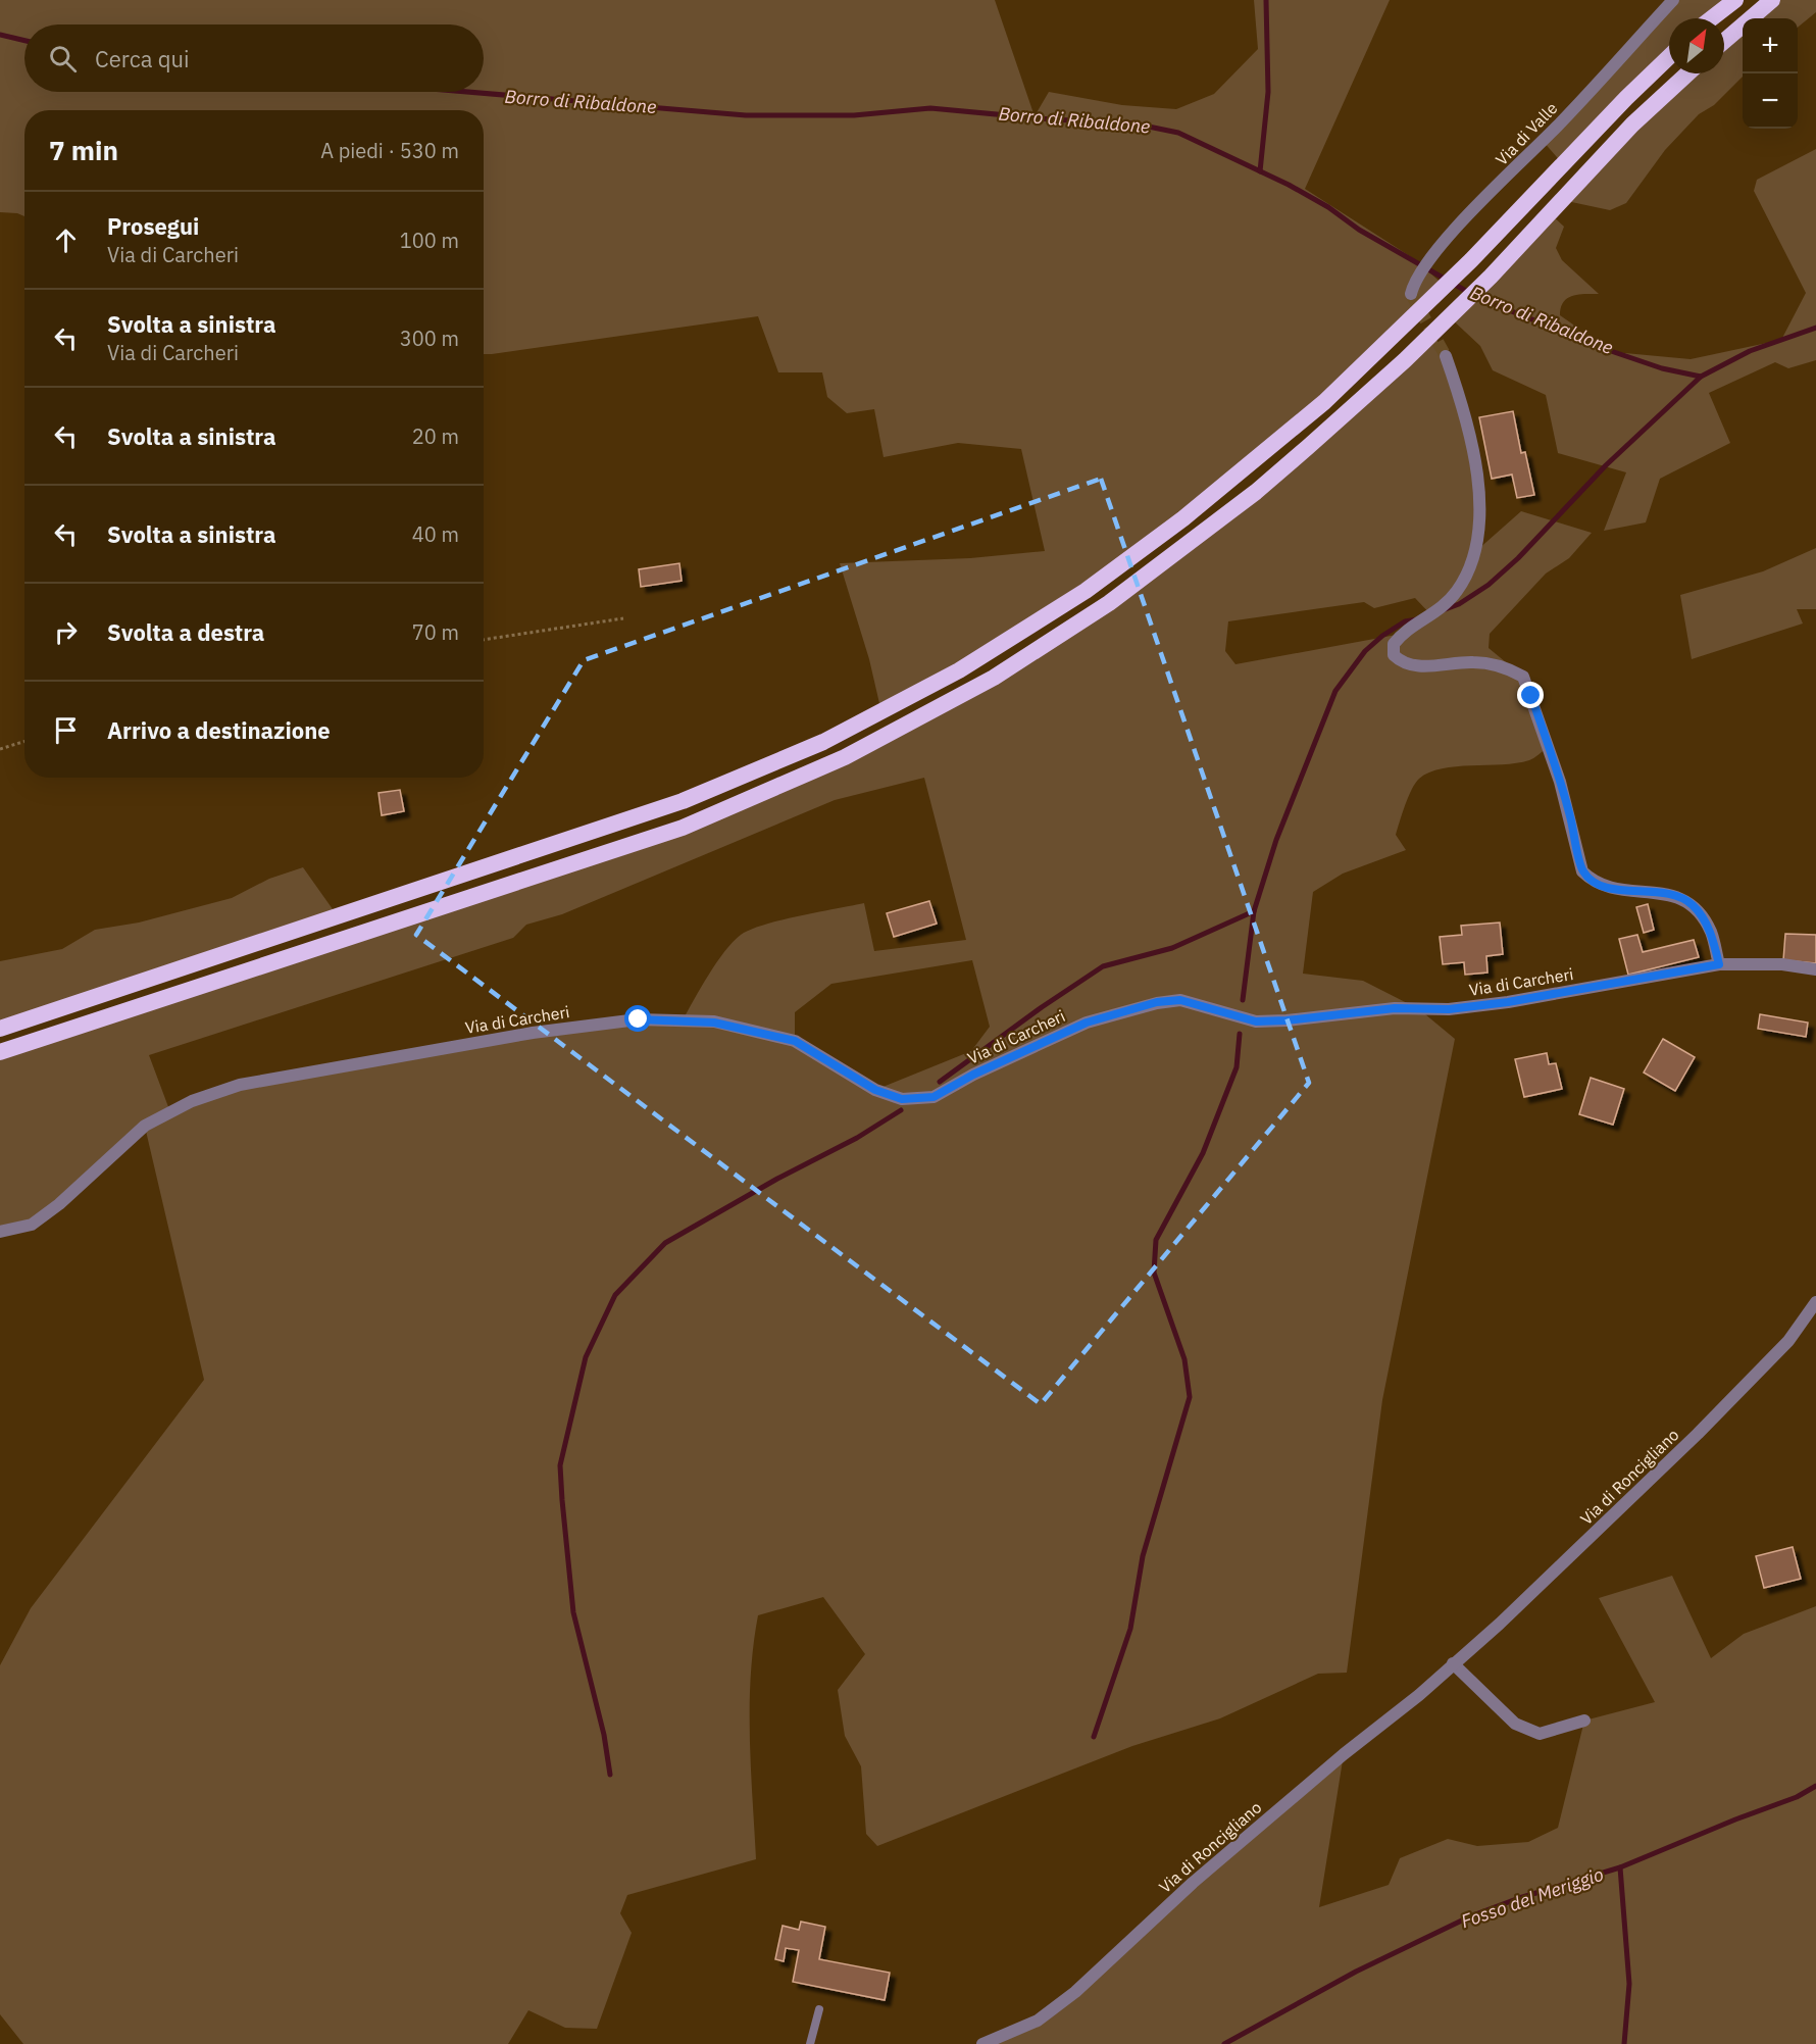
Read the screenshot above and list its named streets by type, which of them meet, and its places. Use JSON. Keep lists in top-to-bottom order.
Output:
{
  "streets": {
    "street": ["Via di Valle", "Via di Carcheri", "Via di Roncigliano"]
  },
  "water": ["Borro di Ribaldone", "Fosso del Meriggio"],
  "north": "top right",
  "page": {
    "map_buttons": ["+", "−"],
    "search": "Cerca qui",
    "heading": ["7 min", "A piedi · 530 m"],
    "list": [
      ["Prosegui", "Via di Carcheri", "100 m"],
      ["Svolta a sinistra", "Via di Carcheri", "300 m"],
      ["Svolta a sinistra", "20 m"],
      ["Svolta a sinistra", "40 m"],
      ["Svolta a destra", "70 m"],
      "Arrivo a destinazione"
    ]
  }
}
